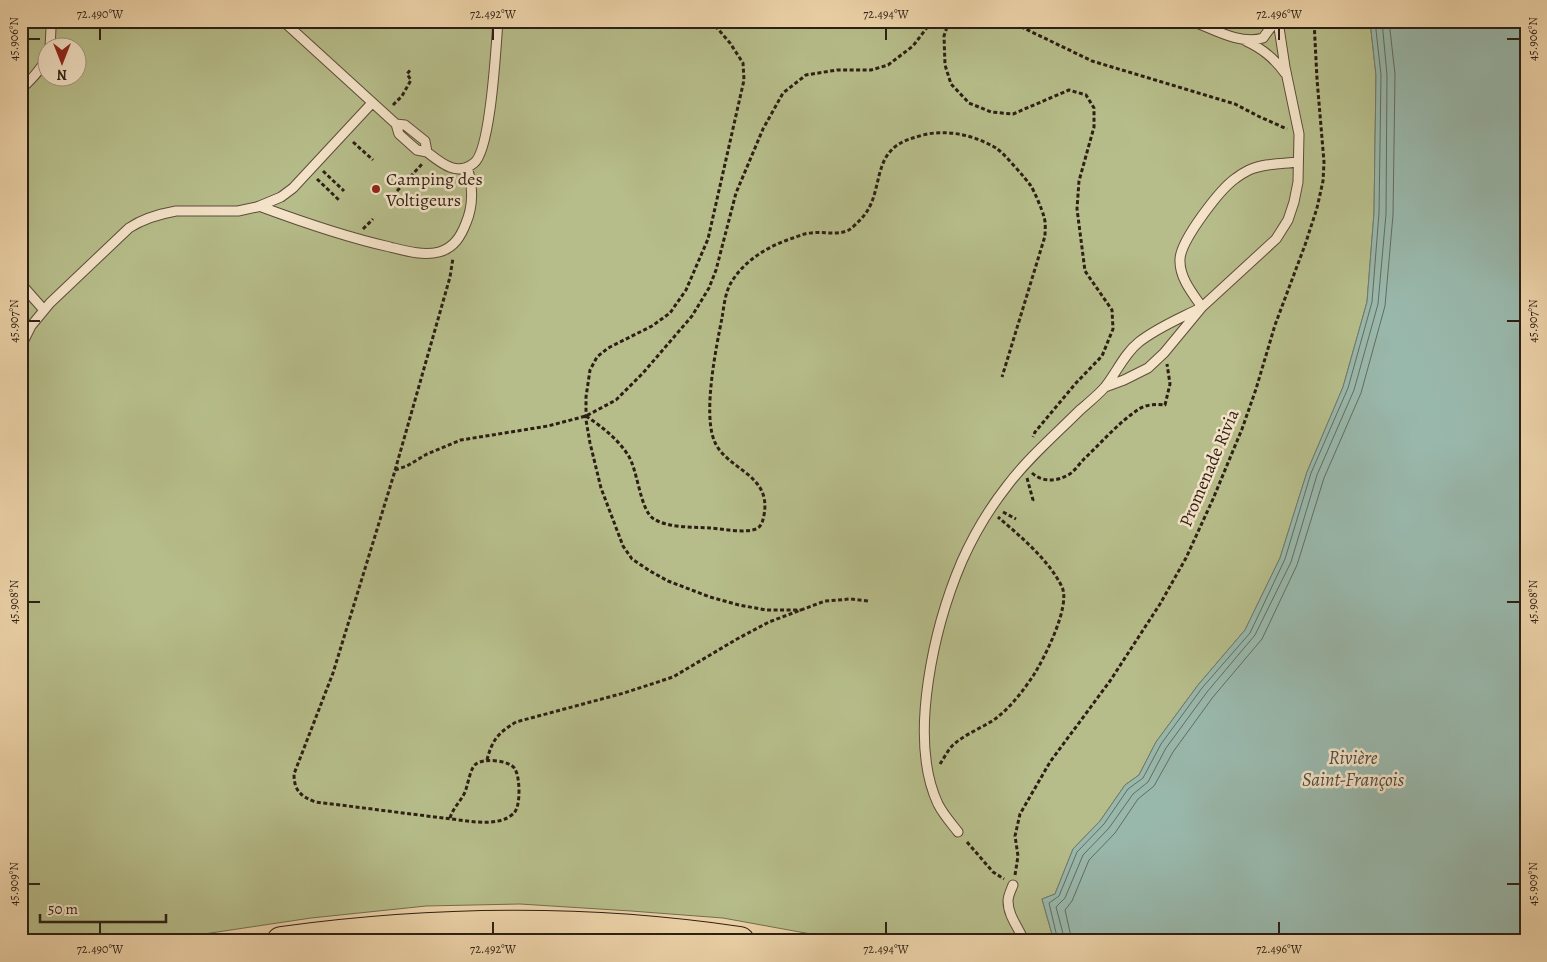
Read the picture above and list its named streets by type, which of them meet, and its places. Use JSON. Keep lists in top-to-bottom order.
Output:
{
  "streets": {
    "path": ["Promenade Rivia"]
  },
  "water": ["Rivière Saint-François"],
  "places": ["Camping des Voltigeurs"],
  "scale_bar": "50 m",
  "north": "bottom",
  "coordinates": [
    "72.490°W",
    "72.492°W",
    "72.494°W",
    "72.496°W",
    "45.906°N",
    "45.907°N",
    "45.908°N",
    "45.909°N"
  ]
}
